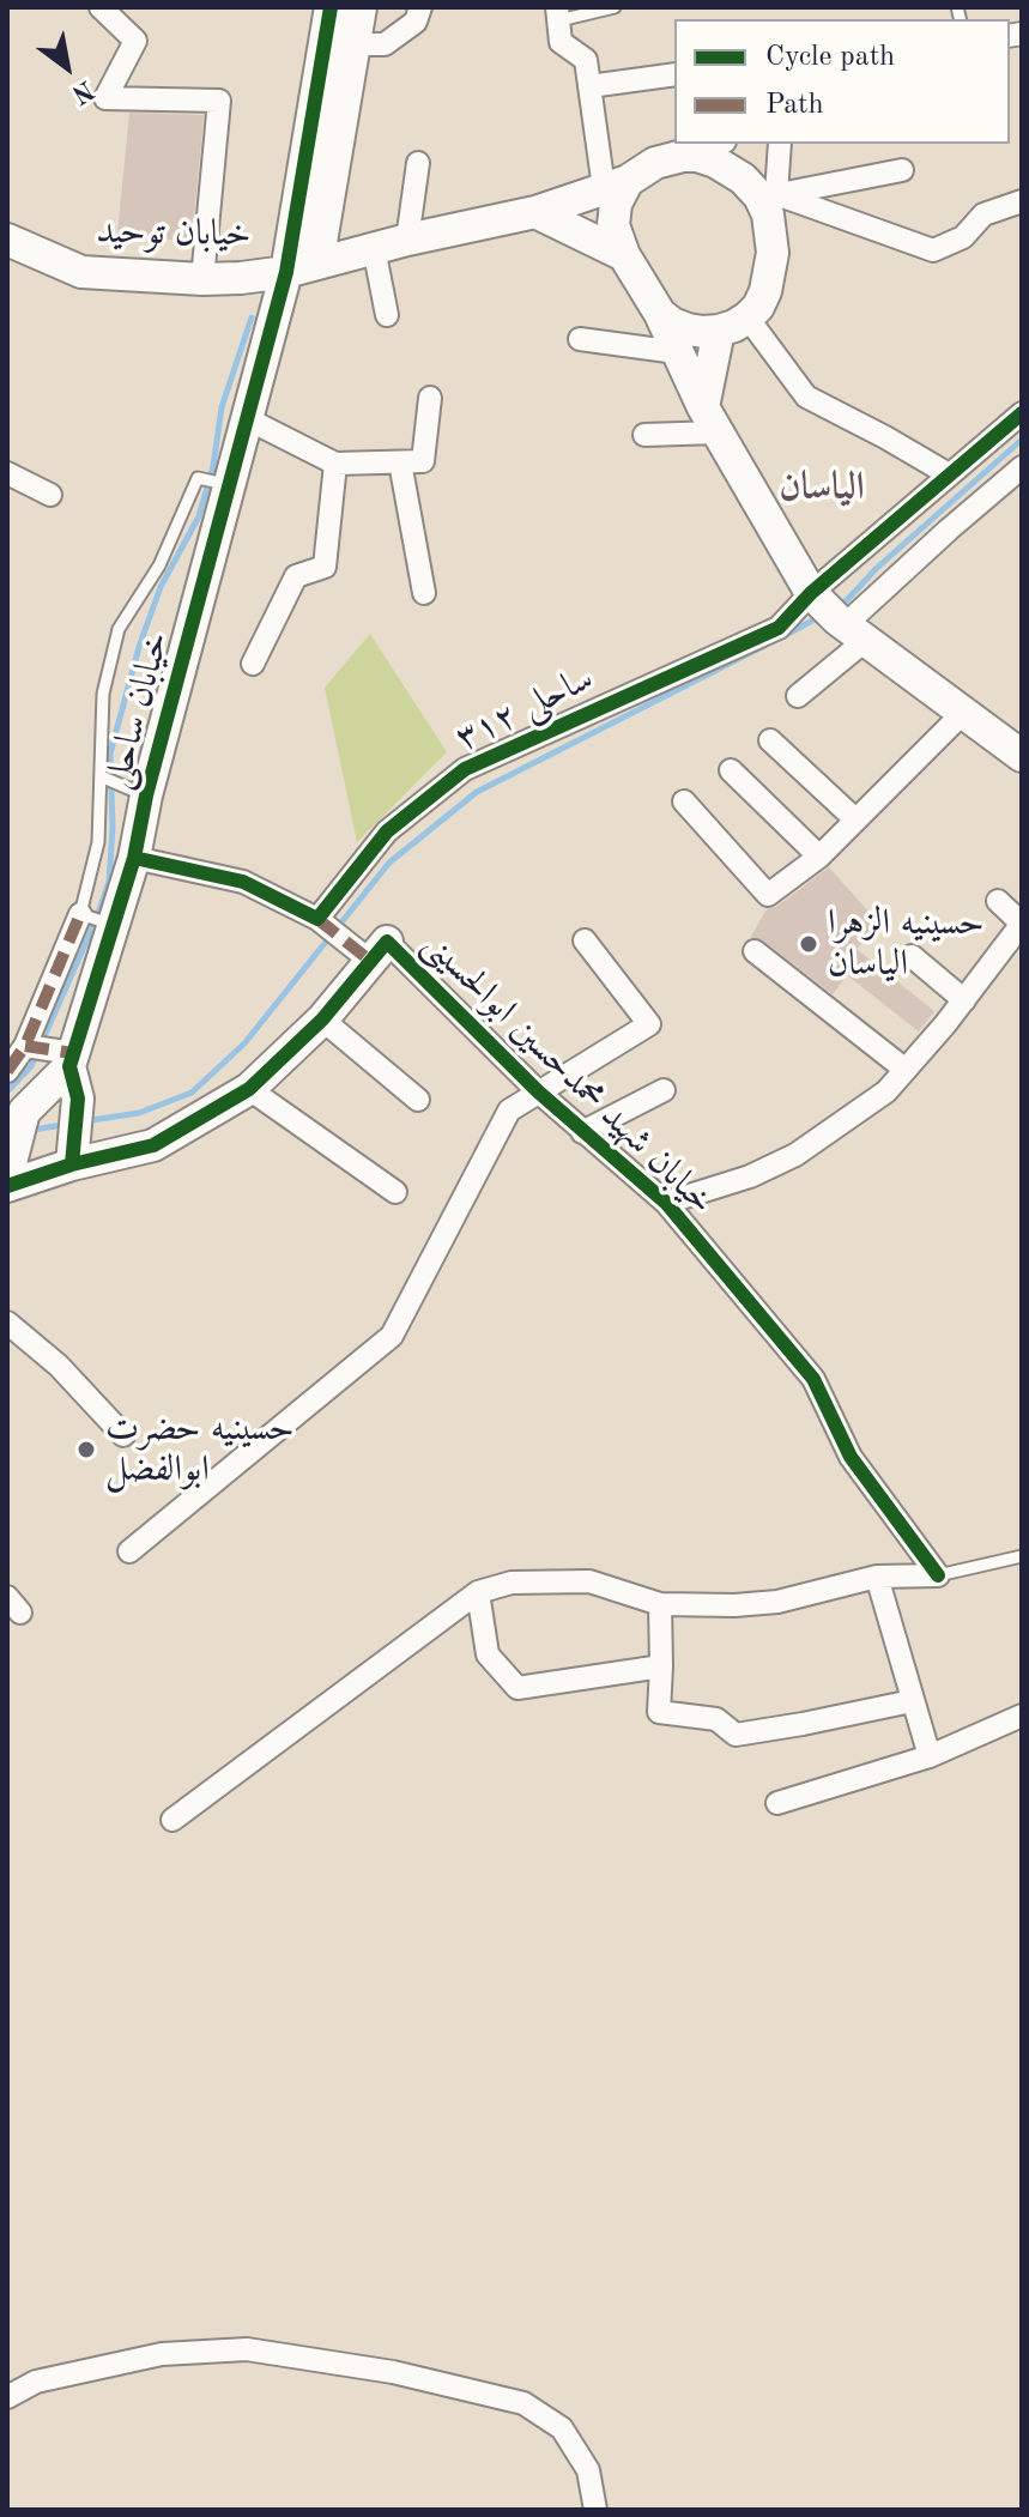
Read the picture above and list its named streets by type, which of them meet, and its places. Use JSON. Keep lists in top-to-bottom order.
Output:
{
  "streets": {
    "street": [
      "خیابان توحید",
      "ساحلی ۳۱۲",
      "خیابان ساحلی",
      "خیابان شهید محمدحسین ابوالحسینی"
    ]
  },
  "crossings": [
    ["خیابان توحید", "خیابان ساحلی"],
    ["ساحلی ۳۱۲", "خیابان شهید محمدحسین ابوالحسینی"],
    ["خیابان ساحلی", "خیابان شهید محمدحسین ابوالحسینی"]
  ],
  "districts": ["الیاسان"],
  "places": ["حسینیه الزهرا الیاسان", "حسینیه حضرت ابوالفضل"],
  "legend": ["Cycle path", "Path"],
  "north": "bottom right"
}
